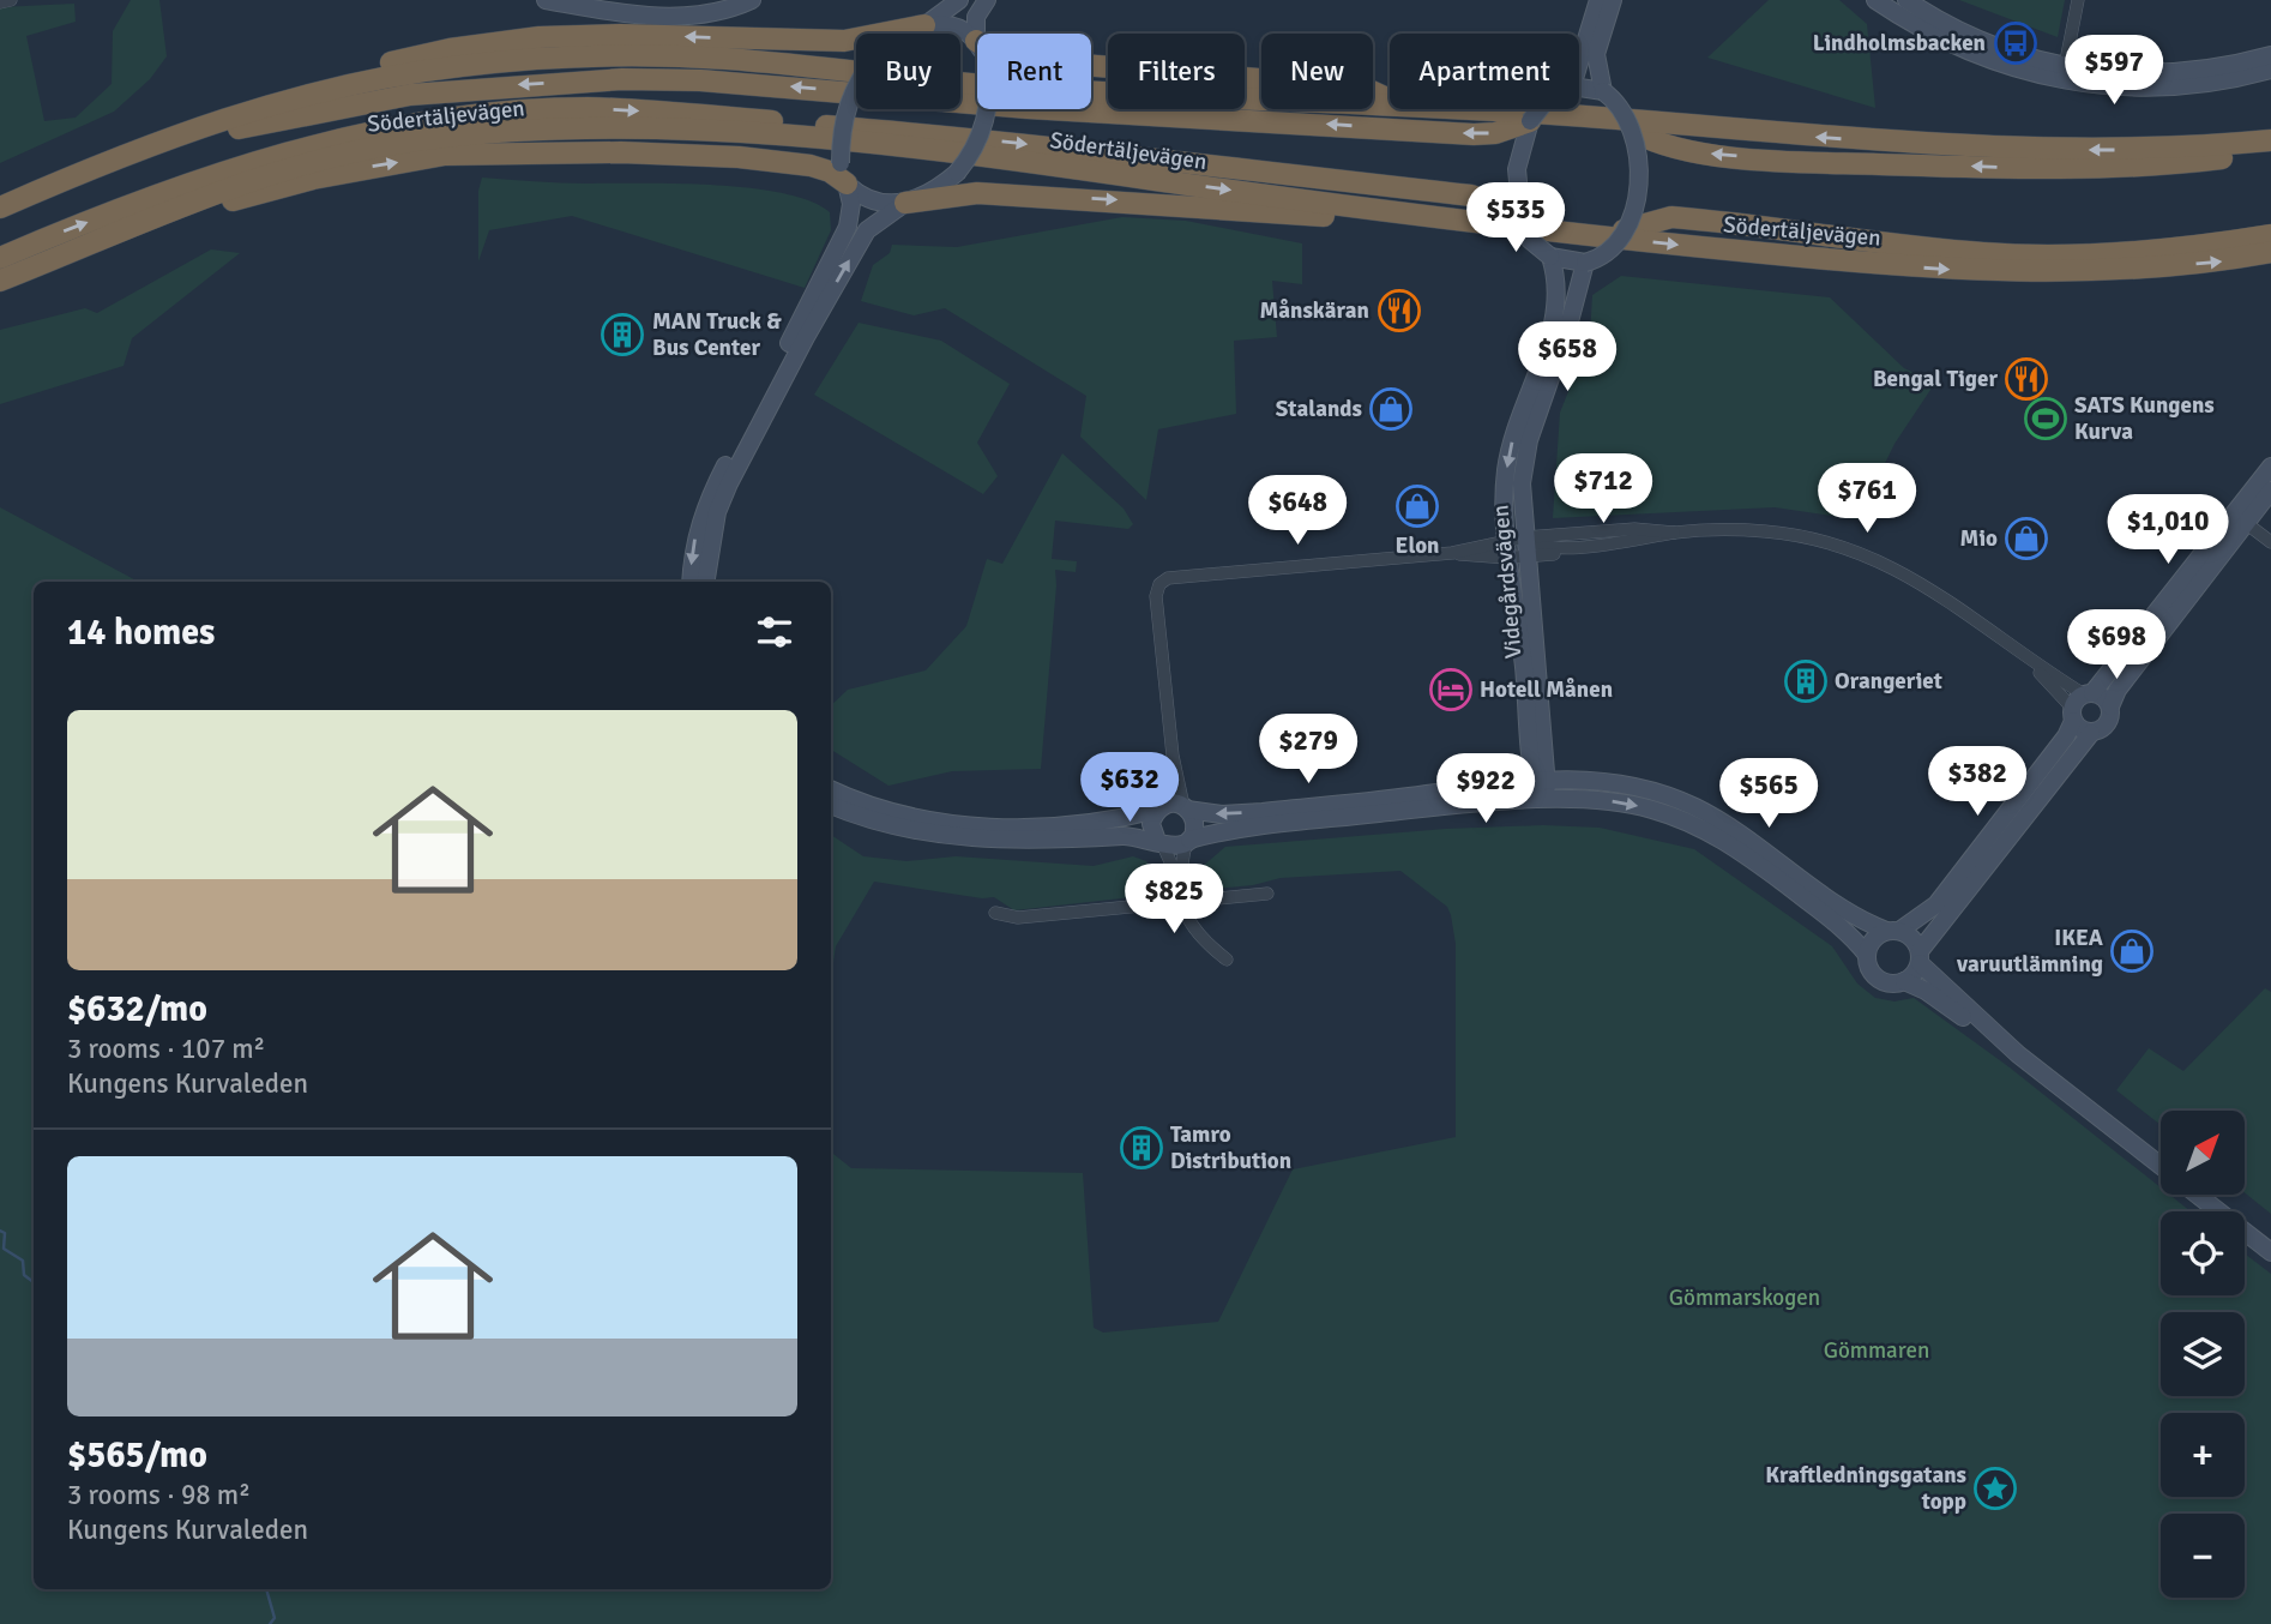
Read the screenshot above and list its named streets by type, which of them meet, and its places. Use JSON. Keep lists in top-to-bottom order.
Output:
{
  "streets": {
    "highway": ["Södertäljevägen"],
    "street": ["Videgårdsvägen"]
  },
  "parks": ["Gömmarskogen", "Gömmaren"],
  "places": {
    "bus stop": ["Lindholmsbacken"],
    "restaurant": ["Månskäran", "Bengal Tiger"],
    "building": ["MAN Truck & Bus Center", "Orangeriet", "Tamro Distribution"],
    "shop": [
      "Stalands",
      "Elon",
      "Mio",
      "IKEA varuutlämning"
    ],
    "sports": ["SATS Kungens Kurva"],
    "hotel": ["Hotell Månen"],
    "place": ["Kraftledningsgatans topp"]
  },
  "north": "top right",
  "page": {
    "chip": [
      "Buy",
      "Rent",
      "Filters",
      "New",
      "Apartment"
    ],
    "price": [
      "$597",
      "$535",
      "$658",
      "$712",
      "$761",
      "$648",
      "$1,010",
      "$698",
      "$279",
      "$382",
      "$632",
      "$922",
      "$565",
      "$825"
    ],
    "heading": "14 homes",
    "list": [
      {
        "name": "$632/mo",
        "note": "3 rooms · 107 m² · Kungens Kurvaleden"
      },
      {
        "name": "$565/mo",
        "note": "3 rooms · 98 m² · Kungens Kurvaleden"
      }
    ],
    "map_buttons": ["+", "−"]
  }
}
